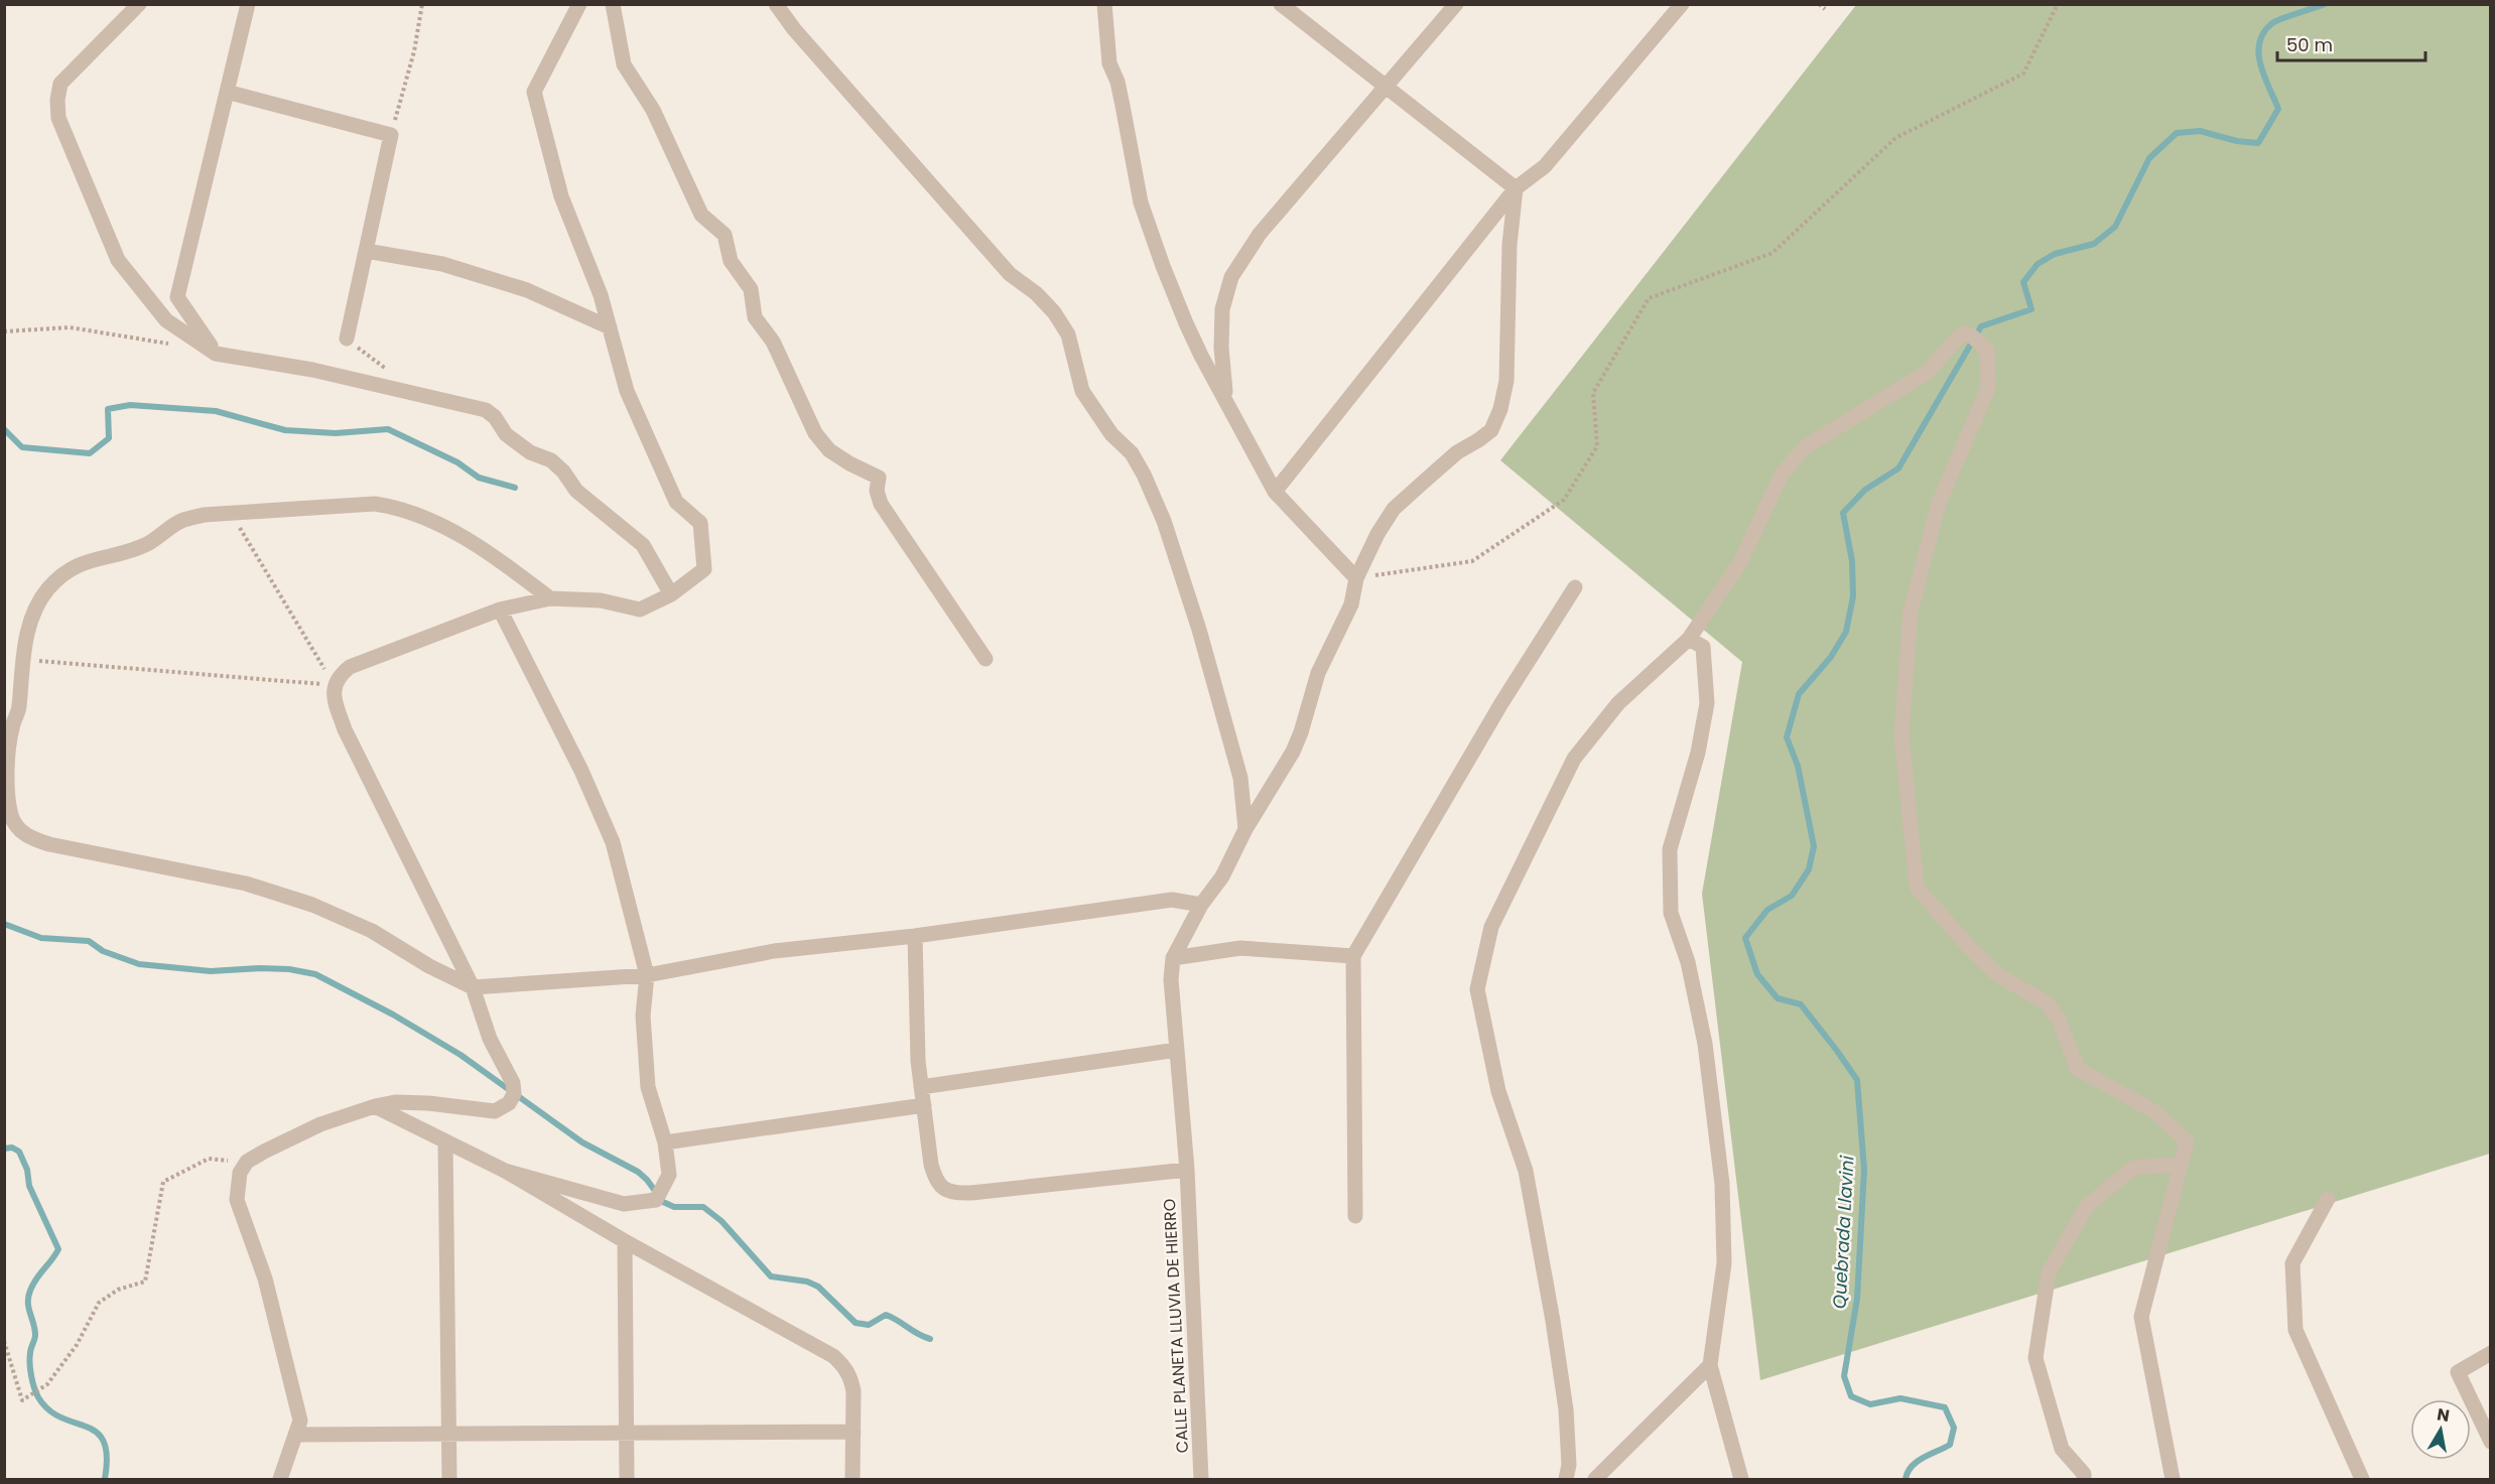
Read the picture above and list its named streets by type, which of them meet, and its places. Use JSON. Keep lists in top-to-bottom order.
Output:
{
  "streets": {
    "street": ["CALLE PLANETA LLUVIA DE HIERRO"]
  },
  "water": ["Quebrada Llavini"],
  "scale_bar": "50 m",
  "north": "top"
}
